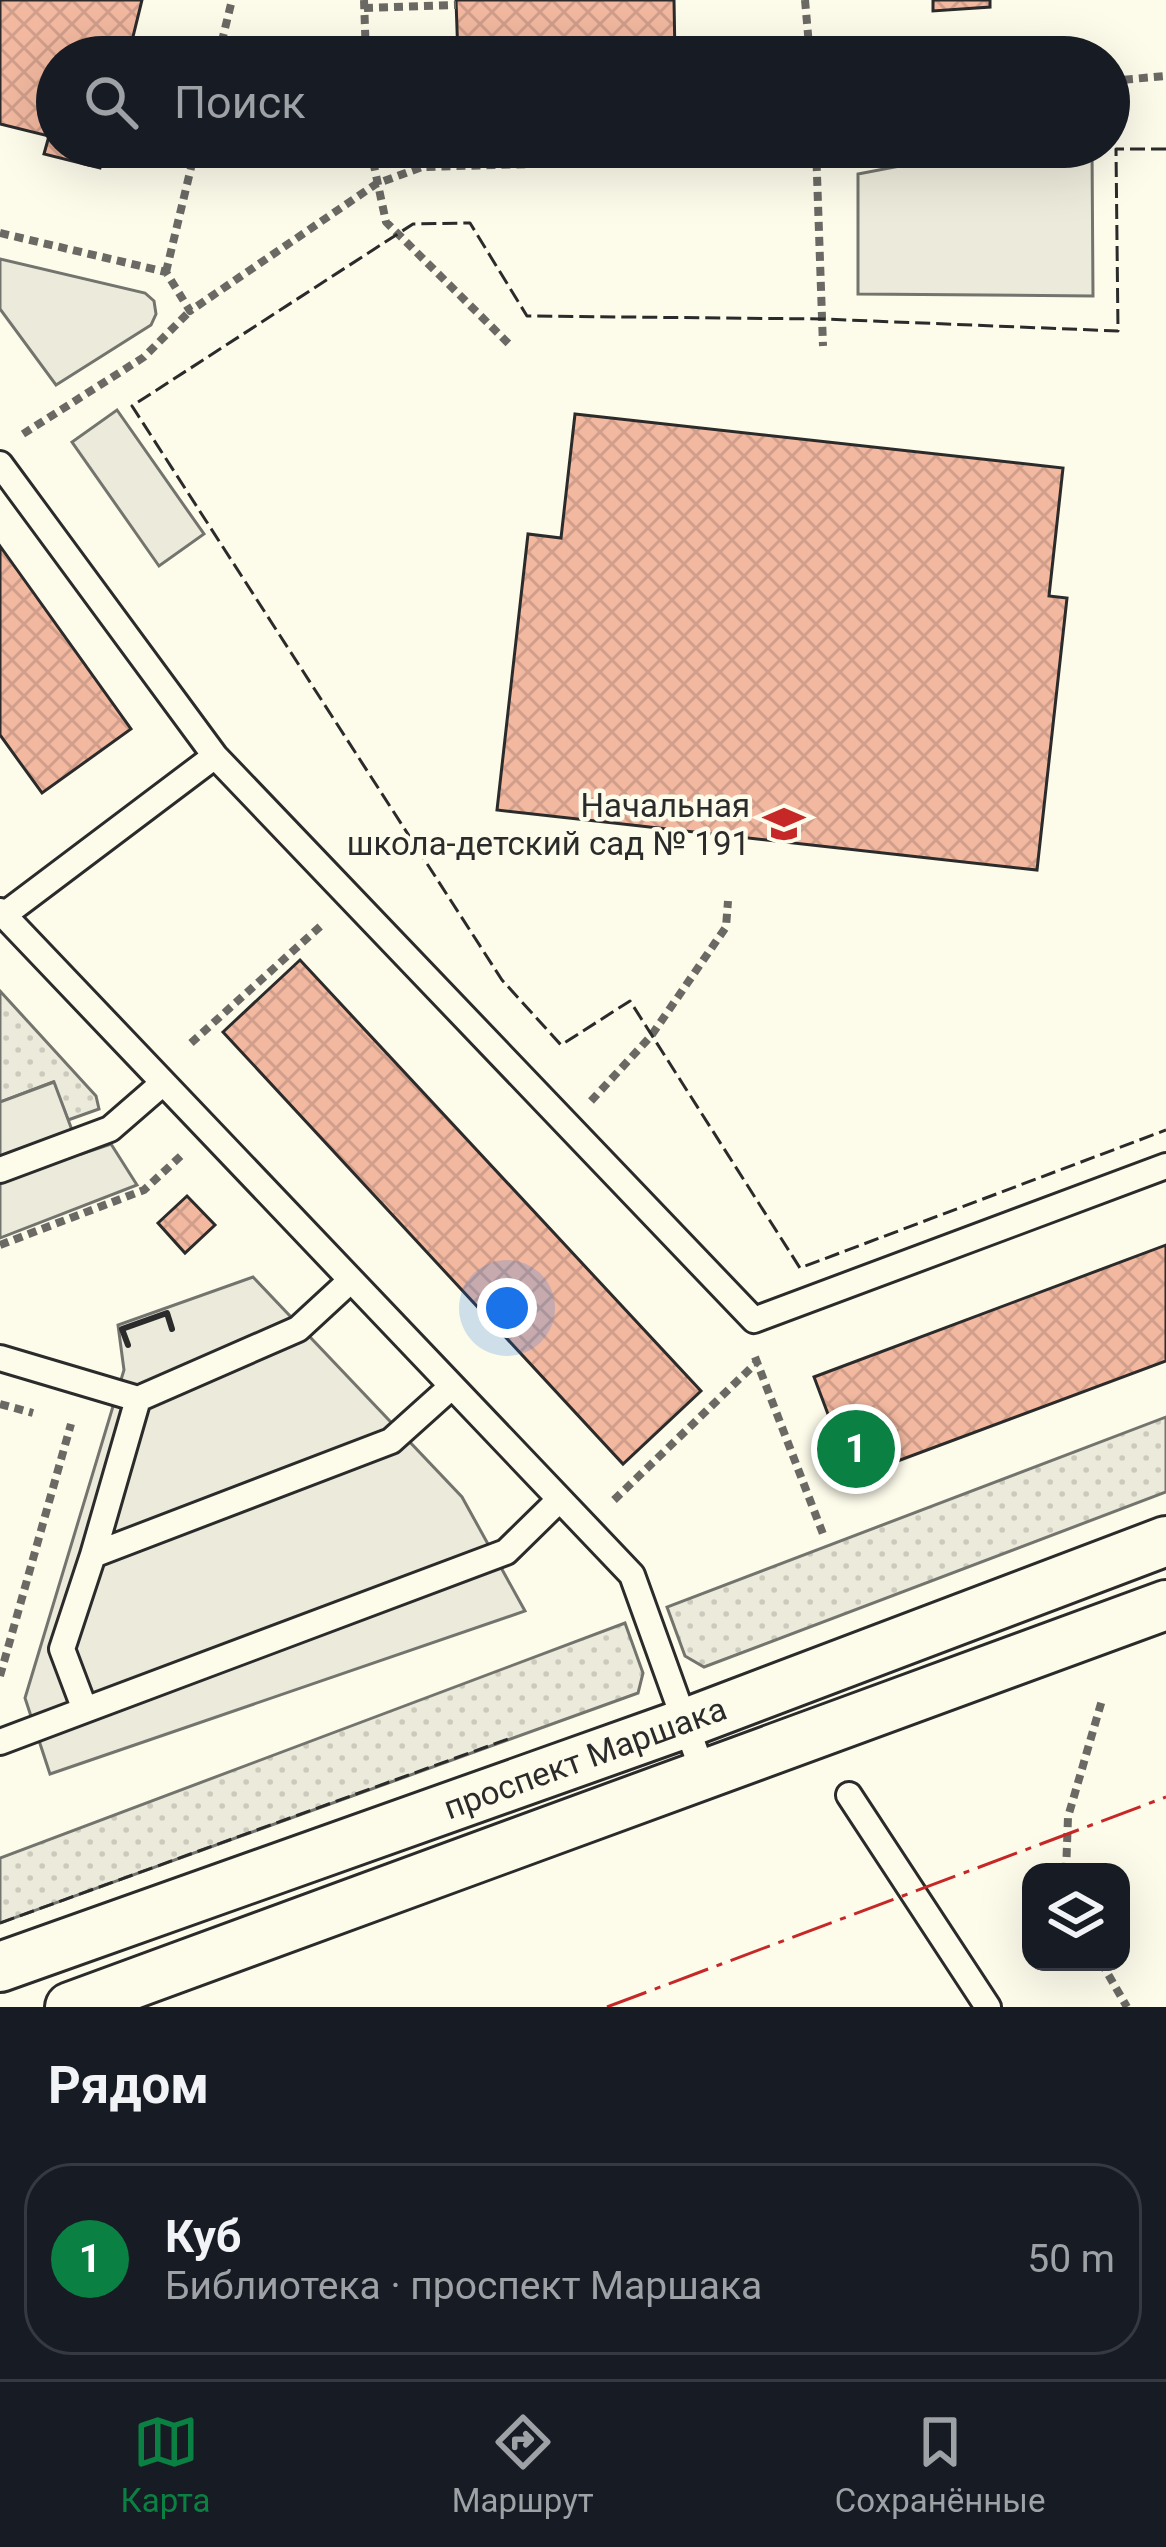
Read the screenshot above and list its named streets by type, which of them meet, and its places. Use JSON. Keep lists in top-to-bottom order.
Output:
{
  "streets": {
    "street": ["проспект Маршака"]
  },
  "places": {
    "school or university": ["Начальная школа-детский сад № 191"]
  },
  "page": {
    "search": "Поиск",
    "pins": "1",
    "heading": "Рядом",
    "list": [
      {
        "mark": "1",
        "name": "Куб",
        "note": "Библиотека · проспект Маршака",
        "value": "50 m"
      }
    ],
    "nav": ["Карта", "Маршрут", "Сохранённые"]
  }
}
